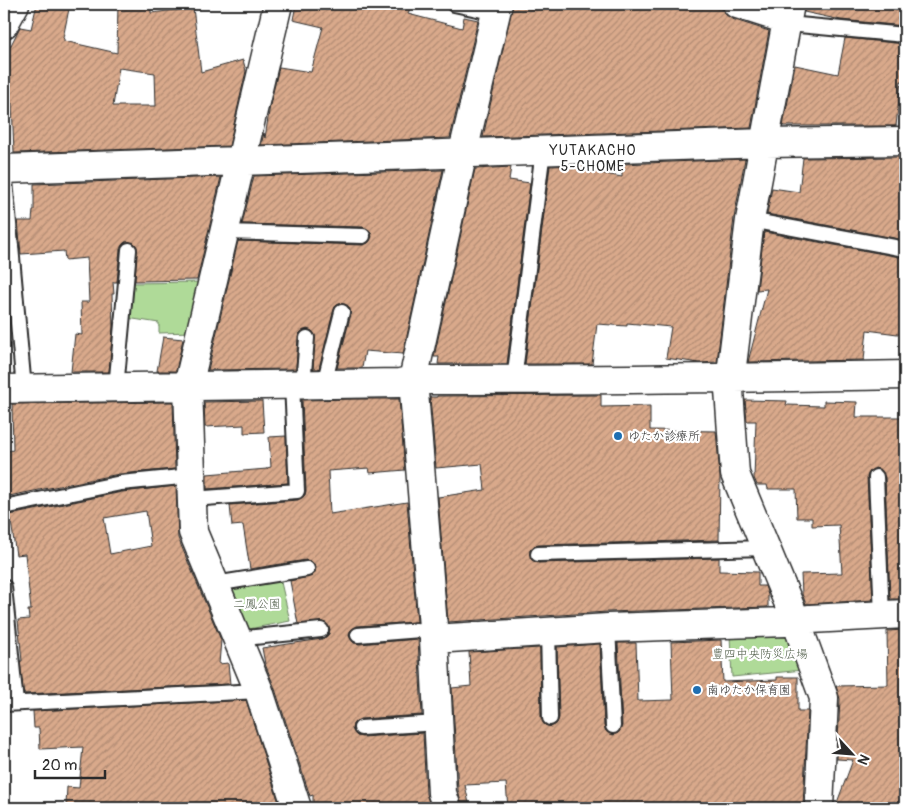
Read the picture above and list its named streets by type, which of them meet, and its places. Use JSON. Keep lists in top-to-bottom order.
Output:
{
  "districts": ["YUTAKACHO 5-CHOME"],
  "parks": ["二鳳公園", "豊四中央防災広場"],
  "places": ["ゆたか診療所", "南ゆたか保育園"],
  "scale_bar": "20 m",
  "north": "bottom right"
}
